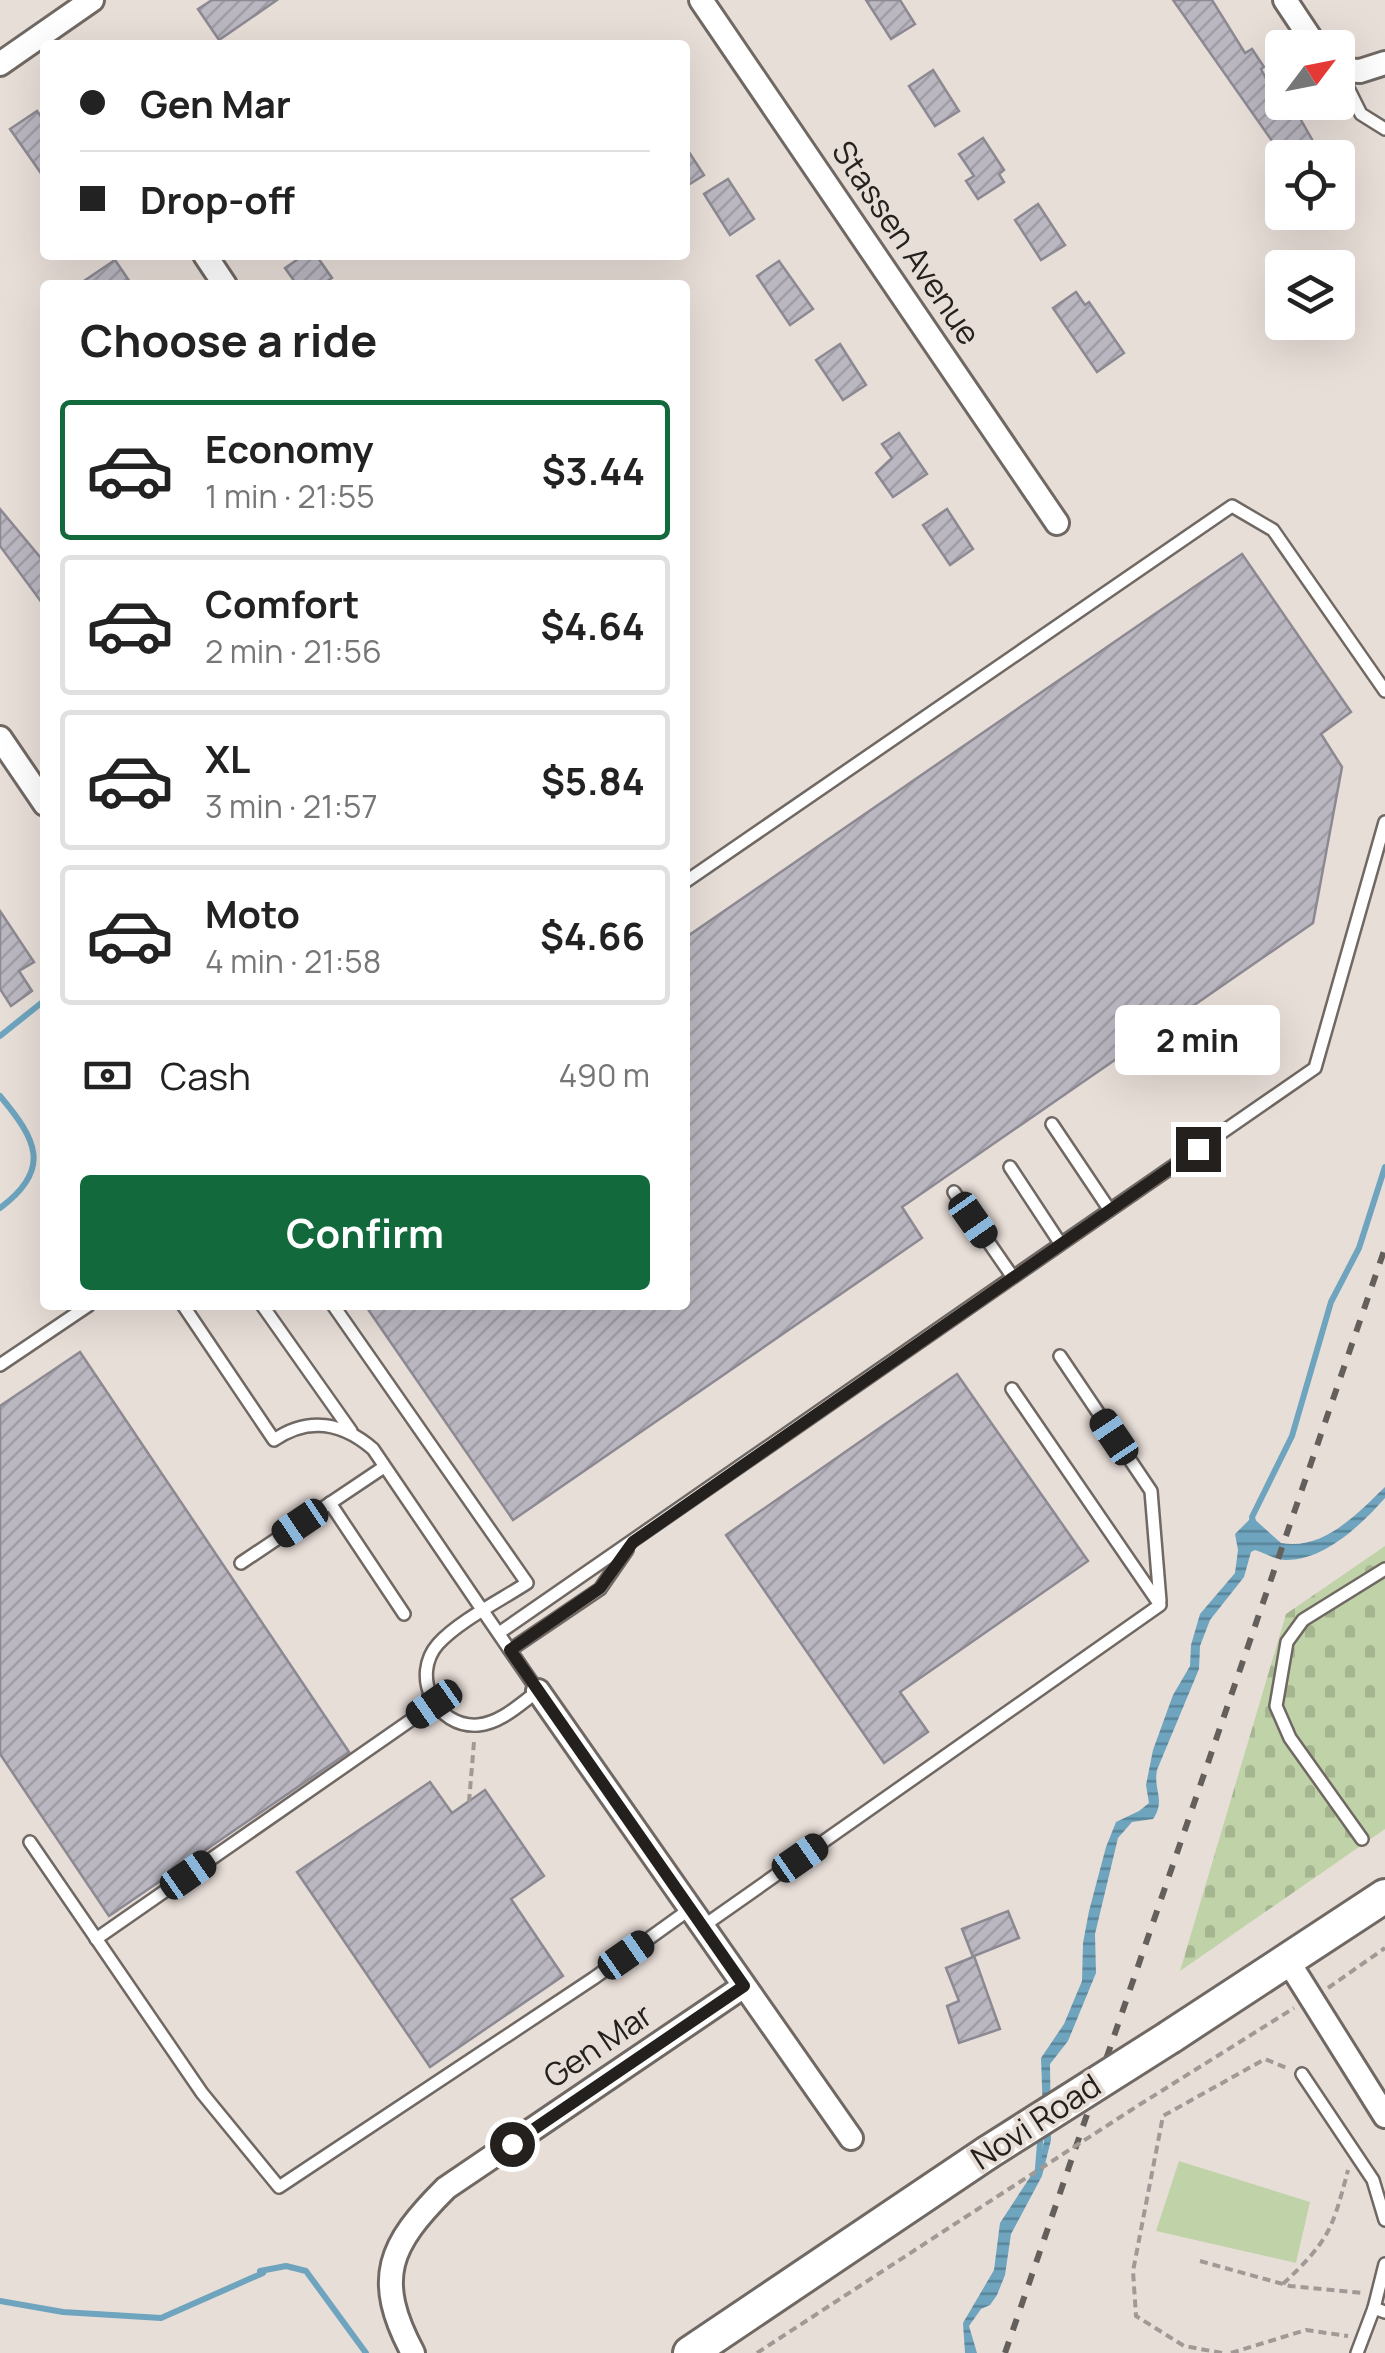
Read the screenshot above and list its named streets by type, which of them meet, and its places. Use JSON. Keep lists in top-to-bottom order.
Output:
{
  "streets": {
    "main road": ["Novi Road"],
    "street": ["Stassen Avenue", "Gen Mar"]
  },
  "north": "top right",
  "page": {
    "banner": ["Gen Mar", "Drop-off"],
    "heading": "Choose a ride",
    "list": [
      {
        "name": "Economy",
        "note": "1 min · 21:55",
        "value": "$3.44"
      },
      {
        "name": "Comfort",
        "note": "2 min · 21:56",
        "value": "$4.64"
      },
      {
        "name": "XL",
        "note": "3 min · 21:57",
        "value": "$5.84"
      },
      {
        "name": "Moto",
        "note": "4 min · 21:58",
        "value": "$4.66"
      }
    ],
    "bubble": "2 min",
    "pay": ["Cash", "490 m"],
    "buttons": "Confirm"
  }
}
